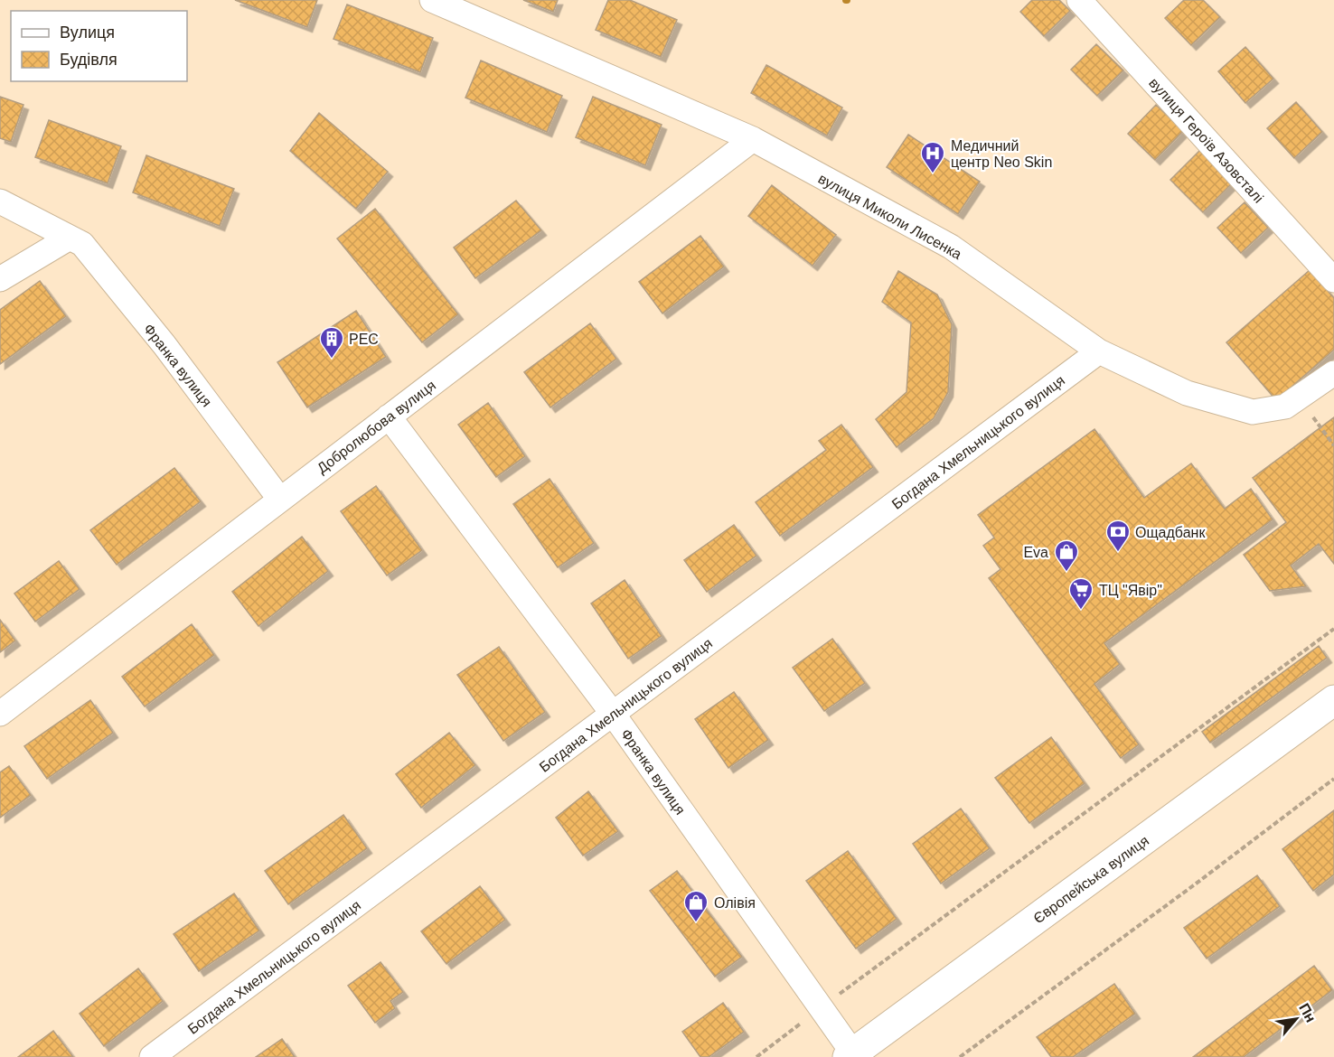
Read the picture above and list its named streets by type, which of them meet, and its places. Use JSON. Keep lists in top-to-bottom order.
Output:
{
  "streets": {
    "street": [
      "вулиця Героїв Азовсталі",
      "вулиця Миколи Лисенка",
      "Франка вулиця",
      "Добролюбова вулиця",
      "Богдана Хмельницького вулиця",
      "Європейська вулиця"
    ]
  },
  "crossings": [
    ["вулиця Миколи Лисенка", "Добролюбова вулиця"],
    ["вулиця Миколи Лисенка", "Богдана Хмельницького вулиця"],
    ["Франка вулиця", "Добролюбова вулиця"],
    ["Франка вулиця", "Богдана Хмельницького вулиця"],
    ["Франка вулиця", "Європейська вулиця"]
  ],
  "places": {
    "hospital": ["Медичний центр Neo Skin"],
    "building": ["РЕС"],
    "bank": ["Ощадбанк"],
    "shop": ["Eva", "Олівія"],
    "supermarket": ["ТЦ \"Явір\""]
  },
  "legend": ["Вулиця", "Будівля"],
  "north": "top right"
}
